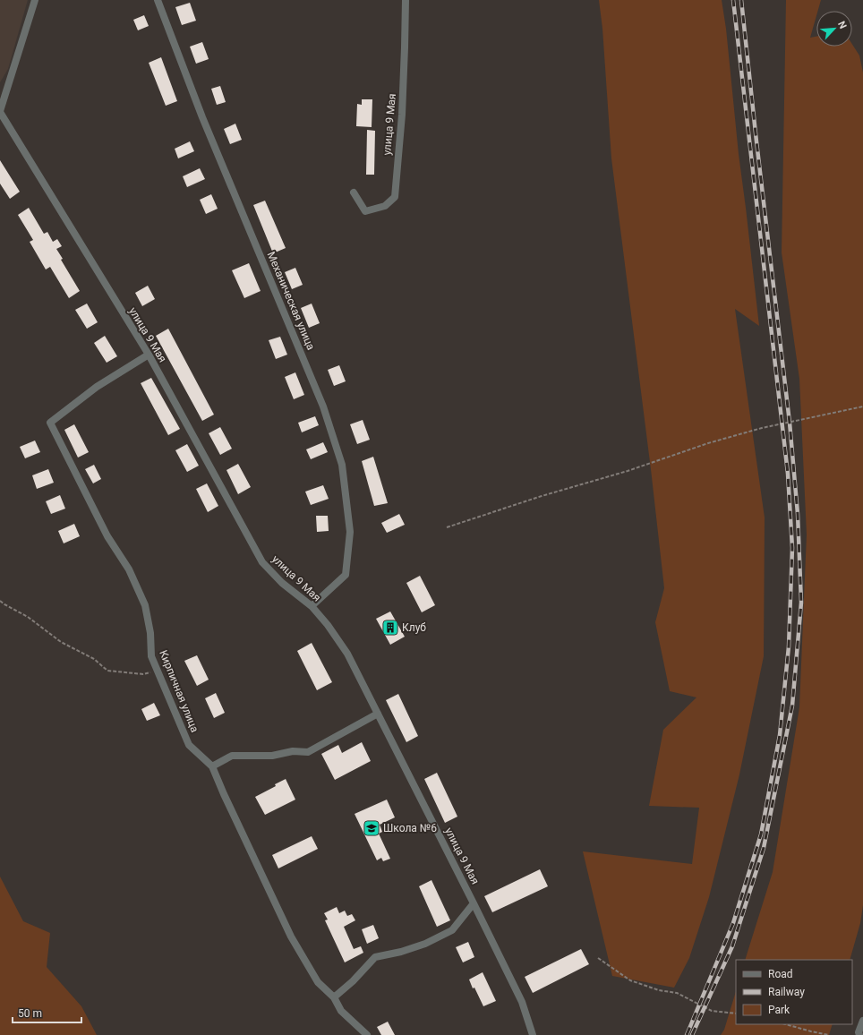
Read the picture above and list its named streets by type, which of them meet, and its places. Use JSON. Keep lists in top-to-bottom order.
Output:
{
  "streets": {
    "street": ["улица 9 Мая", "Механическая улица", "Кирпичная улица"]
  },
  "crossings": [
    ["улица 9 Мая", "Механическая улица"],
    ["улица 9 Мая", "Кирпичная улица"]
  ],
  "places": {
    "building": ["Клуб"],
    "school or university": ["Школа №6"]
  },
  "legend": ["Road", "Railway", "Park"],
  "scale_bar": "50 m",
  "north": "top right"
}
